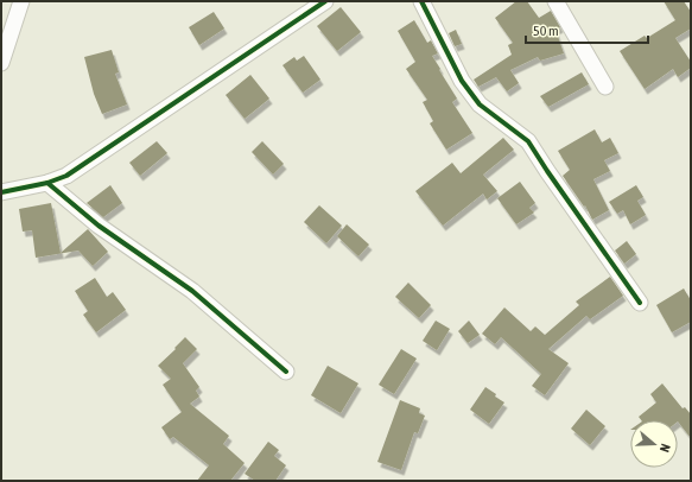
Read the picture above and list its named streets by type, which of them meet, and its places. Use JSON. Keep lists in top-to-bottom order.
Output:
{
  "scale_bar": "50 m",
  "north": "right"
}
